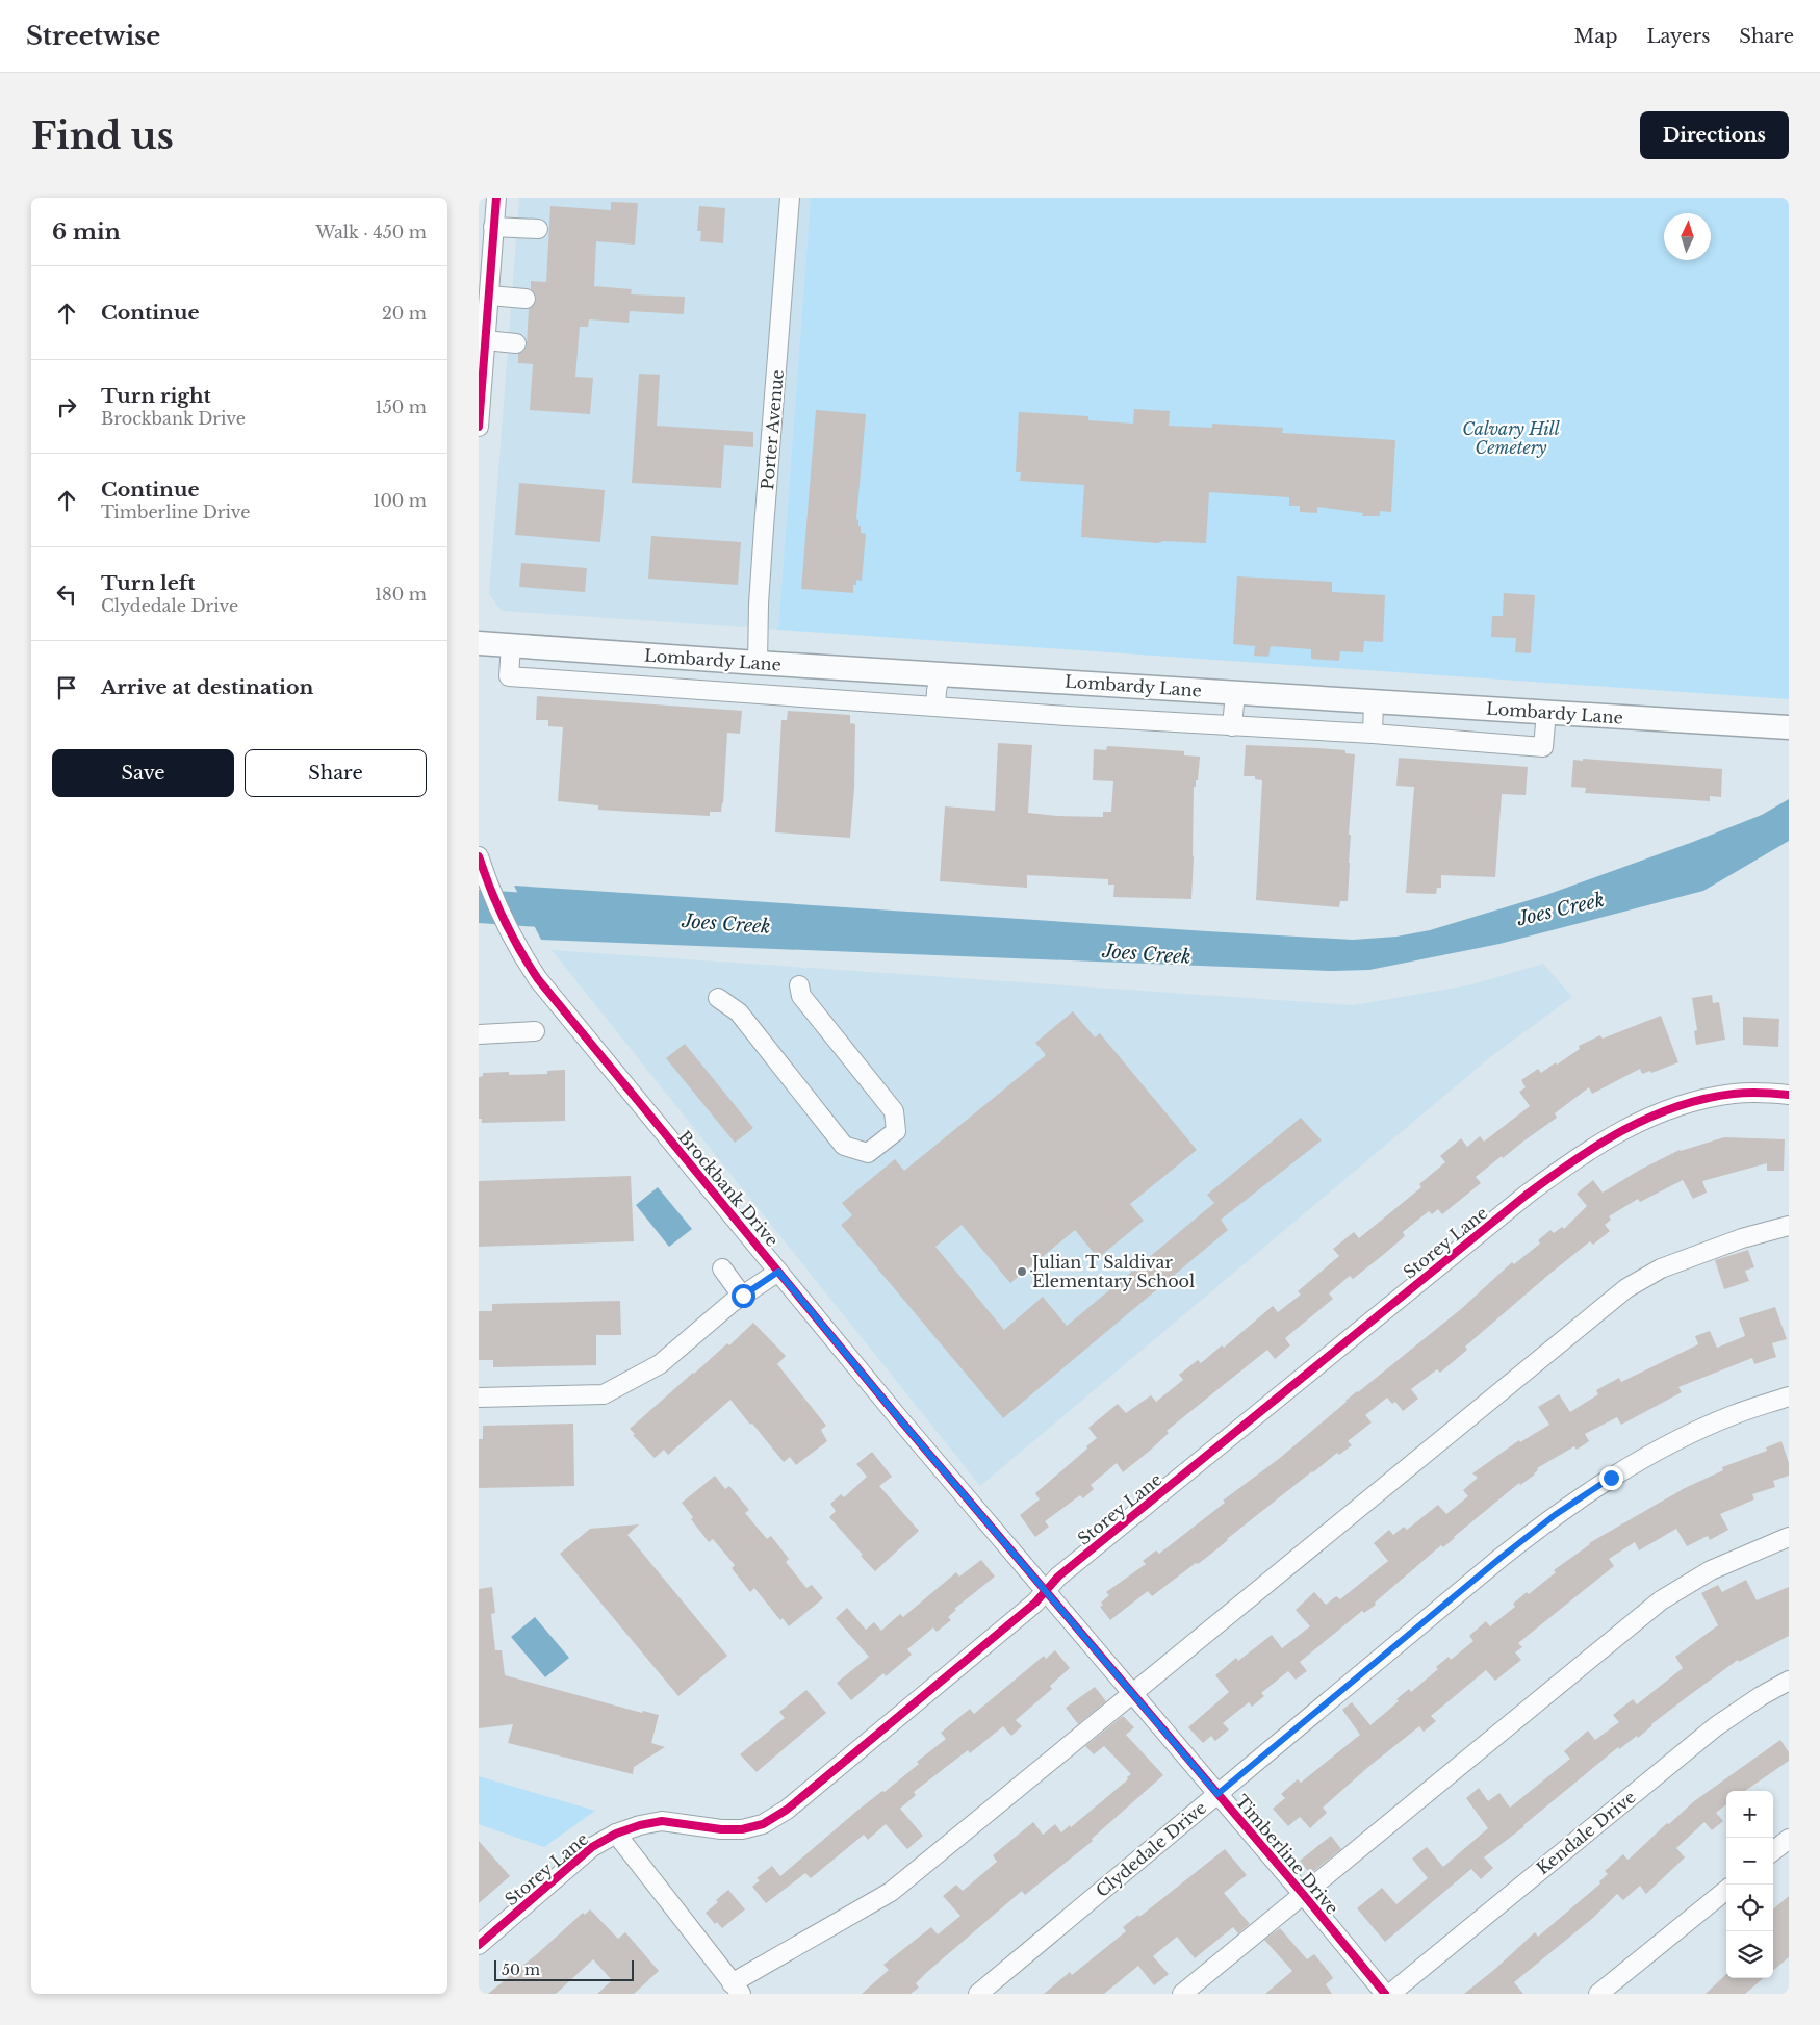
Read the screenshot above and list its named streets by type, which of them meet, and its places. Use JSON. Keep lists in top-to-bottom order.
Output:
{
  "streets": {
    "main road": ["Lombardy Lane"],
    "street": [
      "Porter Avenue",
      "Brockbank Drive",
      "Storey Lane",
      "Kendale Drive",
      "Clydedale Drive",
      "Timberline Drive"
    ]
  },
  "crossings": [
    ["Porter Avenue", "Lombardy Lane"],
    ["Brockbank Drive", "Storey Lane"],
    ["Brockbank Drive", "Timberline Drive"],
    ["Storey Lane", "Timberline Drive"],
    ["Clydedale Drive", "Timberline Drive"]
  ],
  "water": ["Joes Creek"],
  "parks": ["Calvary Hill Cemetery"],
  "places": ["Julian T Saldivar Elementary School"],
  "scale_bar": "50 m",
  "north": "top",
  "page": {
    "header": "Streetwise",
    "nav": ["Map", "Layers", "Share"],
    "buttons": [
      "Directions",
      ["Save", "Share"]
    ],
    "title": "Find us",
    "heading": ["6 min", "Walk · 450 m"],
    "list": [
      ["Continue", "20 m"],
      ["Turn right", "Brockbank Drive", "150 m"],
      ["Continue", "Timberline Drive", "100 m"],
      ["Turn left", "Clydedale Drive", "180 m"],
      "Arrive at destination"
    ],
    "map_buttons": ["+", "−"],
    "scale": "50 m"
  }
}
